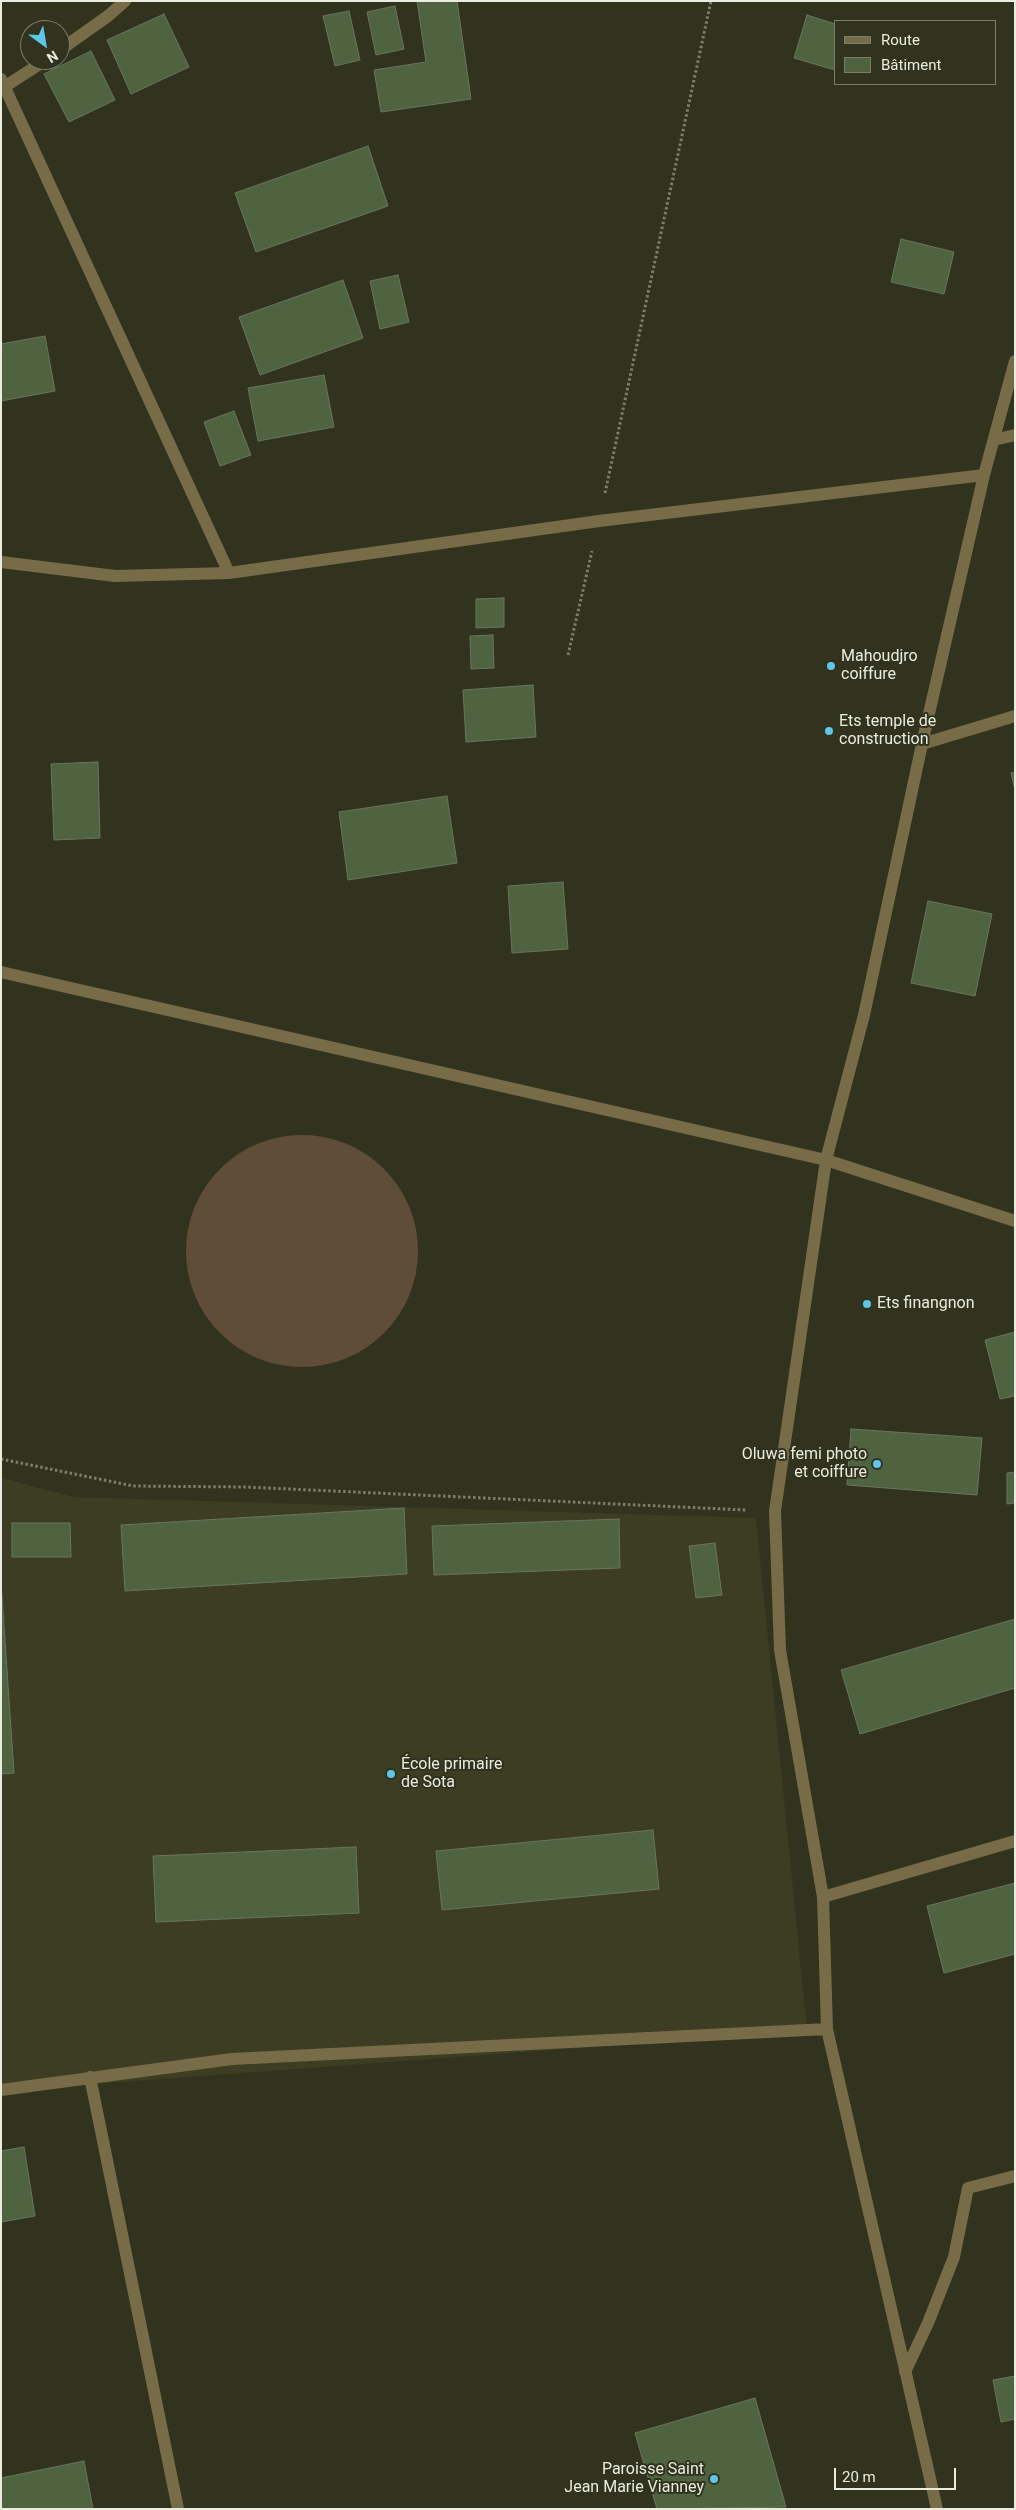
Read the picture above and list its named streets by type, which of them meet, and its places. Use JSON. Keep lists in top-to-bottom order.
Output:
{
  "places": [
    "Mahoudjro coiffure",
    "Ets temple de construction",
    "Ets finangnon",
    "Oluwa femi photo et coiffure",
    "École primaire de Sota",
    "Paroisse Saint Jean Marie Vianney"
  ],
  "legend": ["Route", "Bâtiment"],
  "scale_bar": "20 m",
  "north": "bottom right"
}
